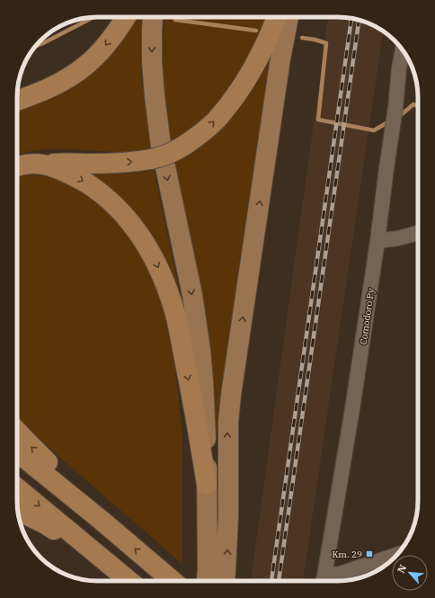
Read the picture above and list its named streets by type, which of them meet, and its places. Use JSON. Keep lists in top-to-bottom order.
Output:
{
  "streets": {
    "street": ["Comodoro Py"]
  },
  "places": {
    "transit": ["Km. 29"]
  },
  "north": "top left"
}
